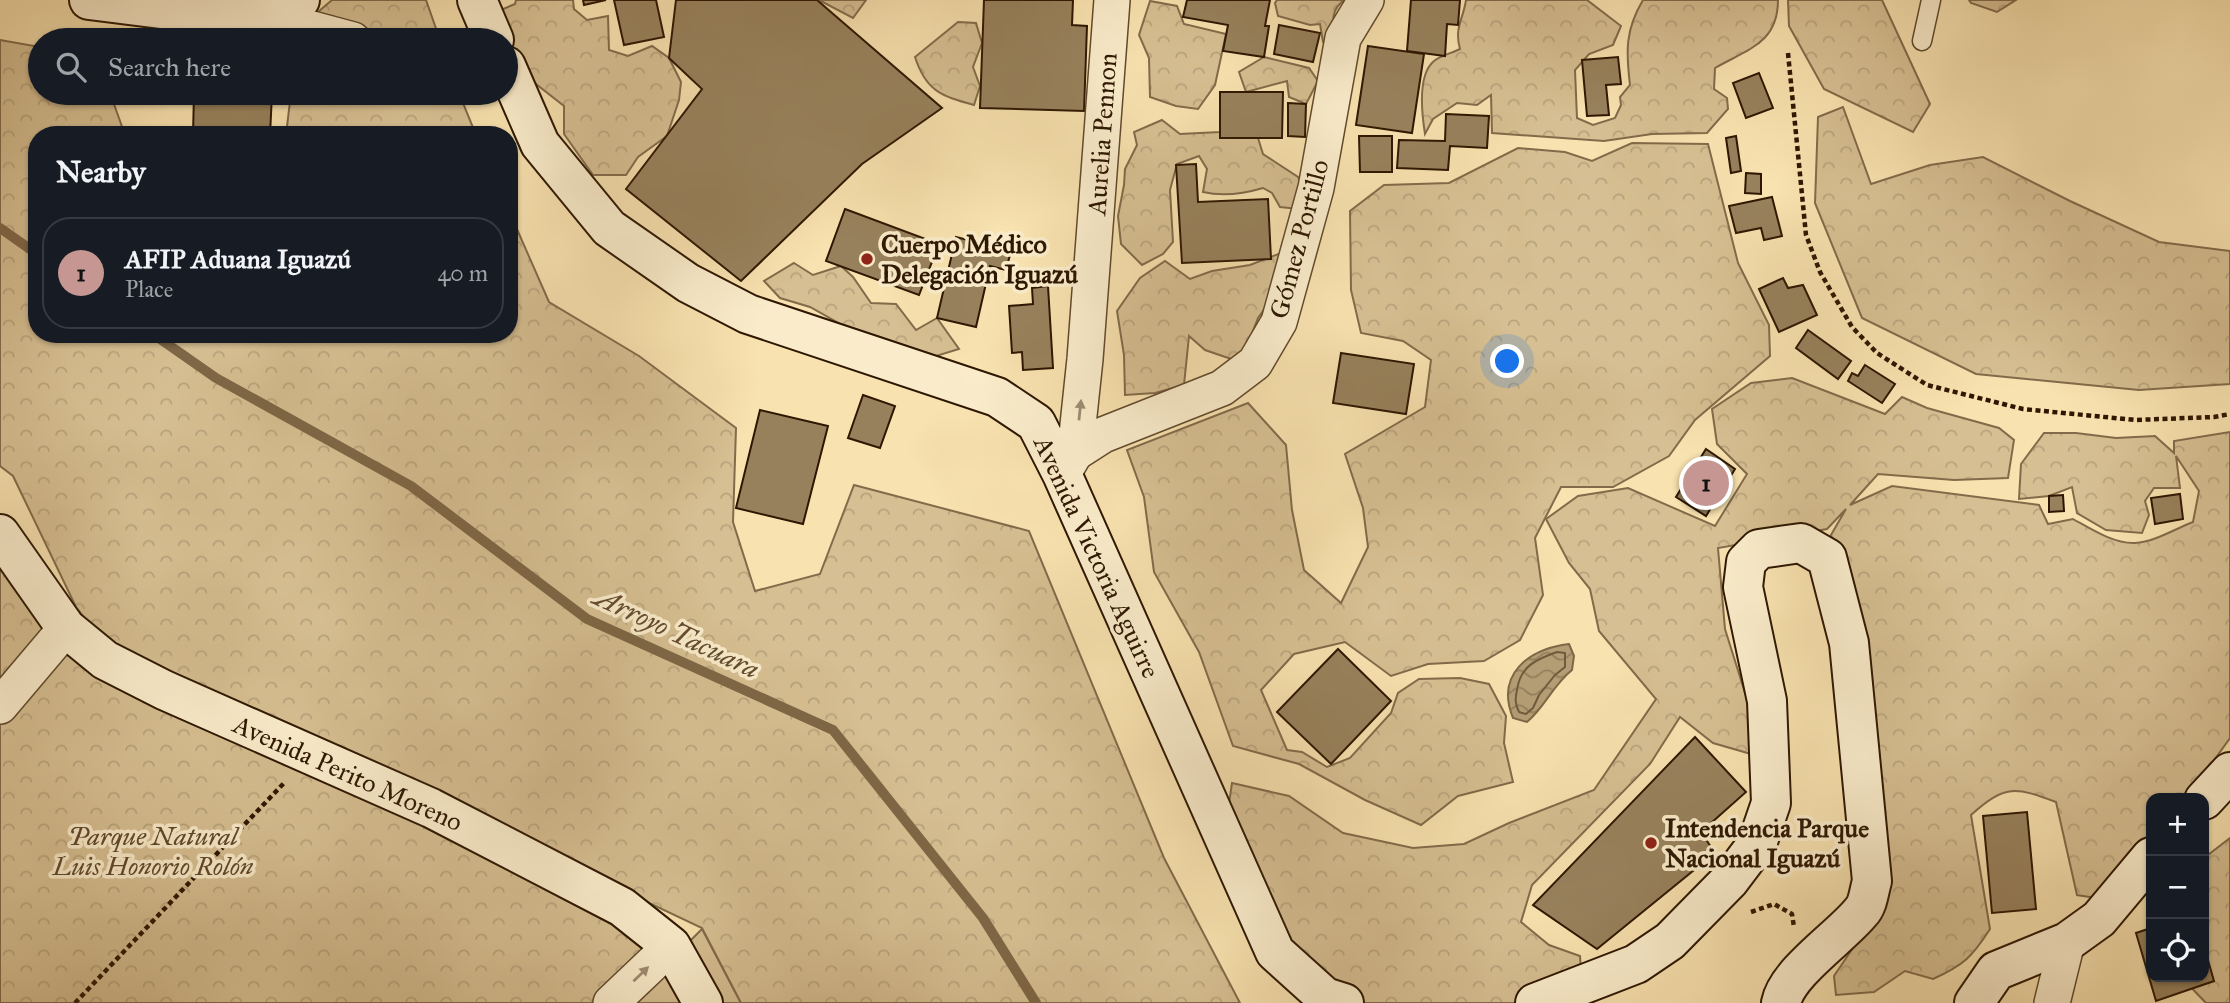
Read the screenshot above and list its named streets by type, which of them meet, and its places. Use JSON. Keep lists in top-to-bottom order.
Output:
{
  "streets": {
    "main road": ["Avenida Victoria Aguirre", "Avenida Perito Moreno"],
    "street": ["Aurelia Pennon", "Gómez Portillo"]
  },
  "crossings": [
    ["Aurelia Pennon", "Gómez Portillo"],
    ["Aurelia Pennon", "Avenida Victoria Aguirre"],
    ["Gómez Portillo", "Avenida Victoria Aguirre"]
  ],
  "one_way": ["Aurelia Pennon"],
  "water": ["Arroyo Tacuara"],
  "parks": ["Parque Natural Luis Honorio Rolón"],
  "places": ["Cuerpo Médico Delegación Iguazú", "Intendencia Parque Nacional Iguazú"],
  "page": {
    "search": "Search here",
    "heading": "Nearby",
    "list": [
      {
        "mark": "1",
        "name": "AFIP Aduana Iguazú",
        "note": "Place",
        "value": "40 m"
      }
    ],
    "pins": "1",
    "map_buttons": ["+", "−"]
  }
}
